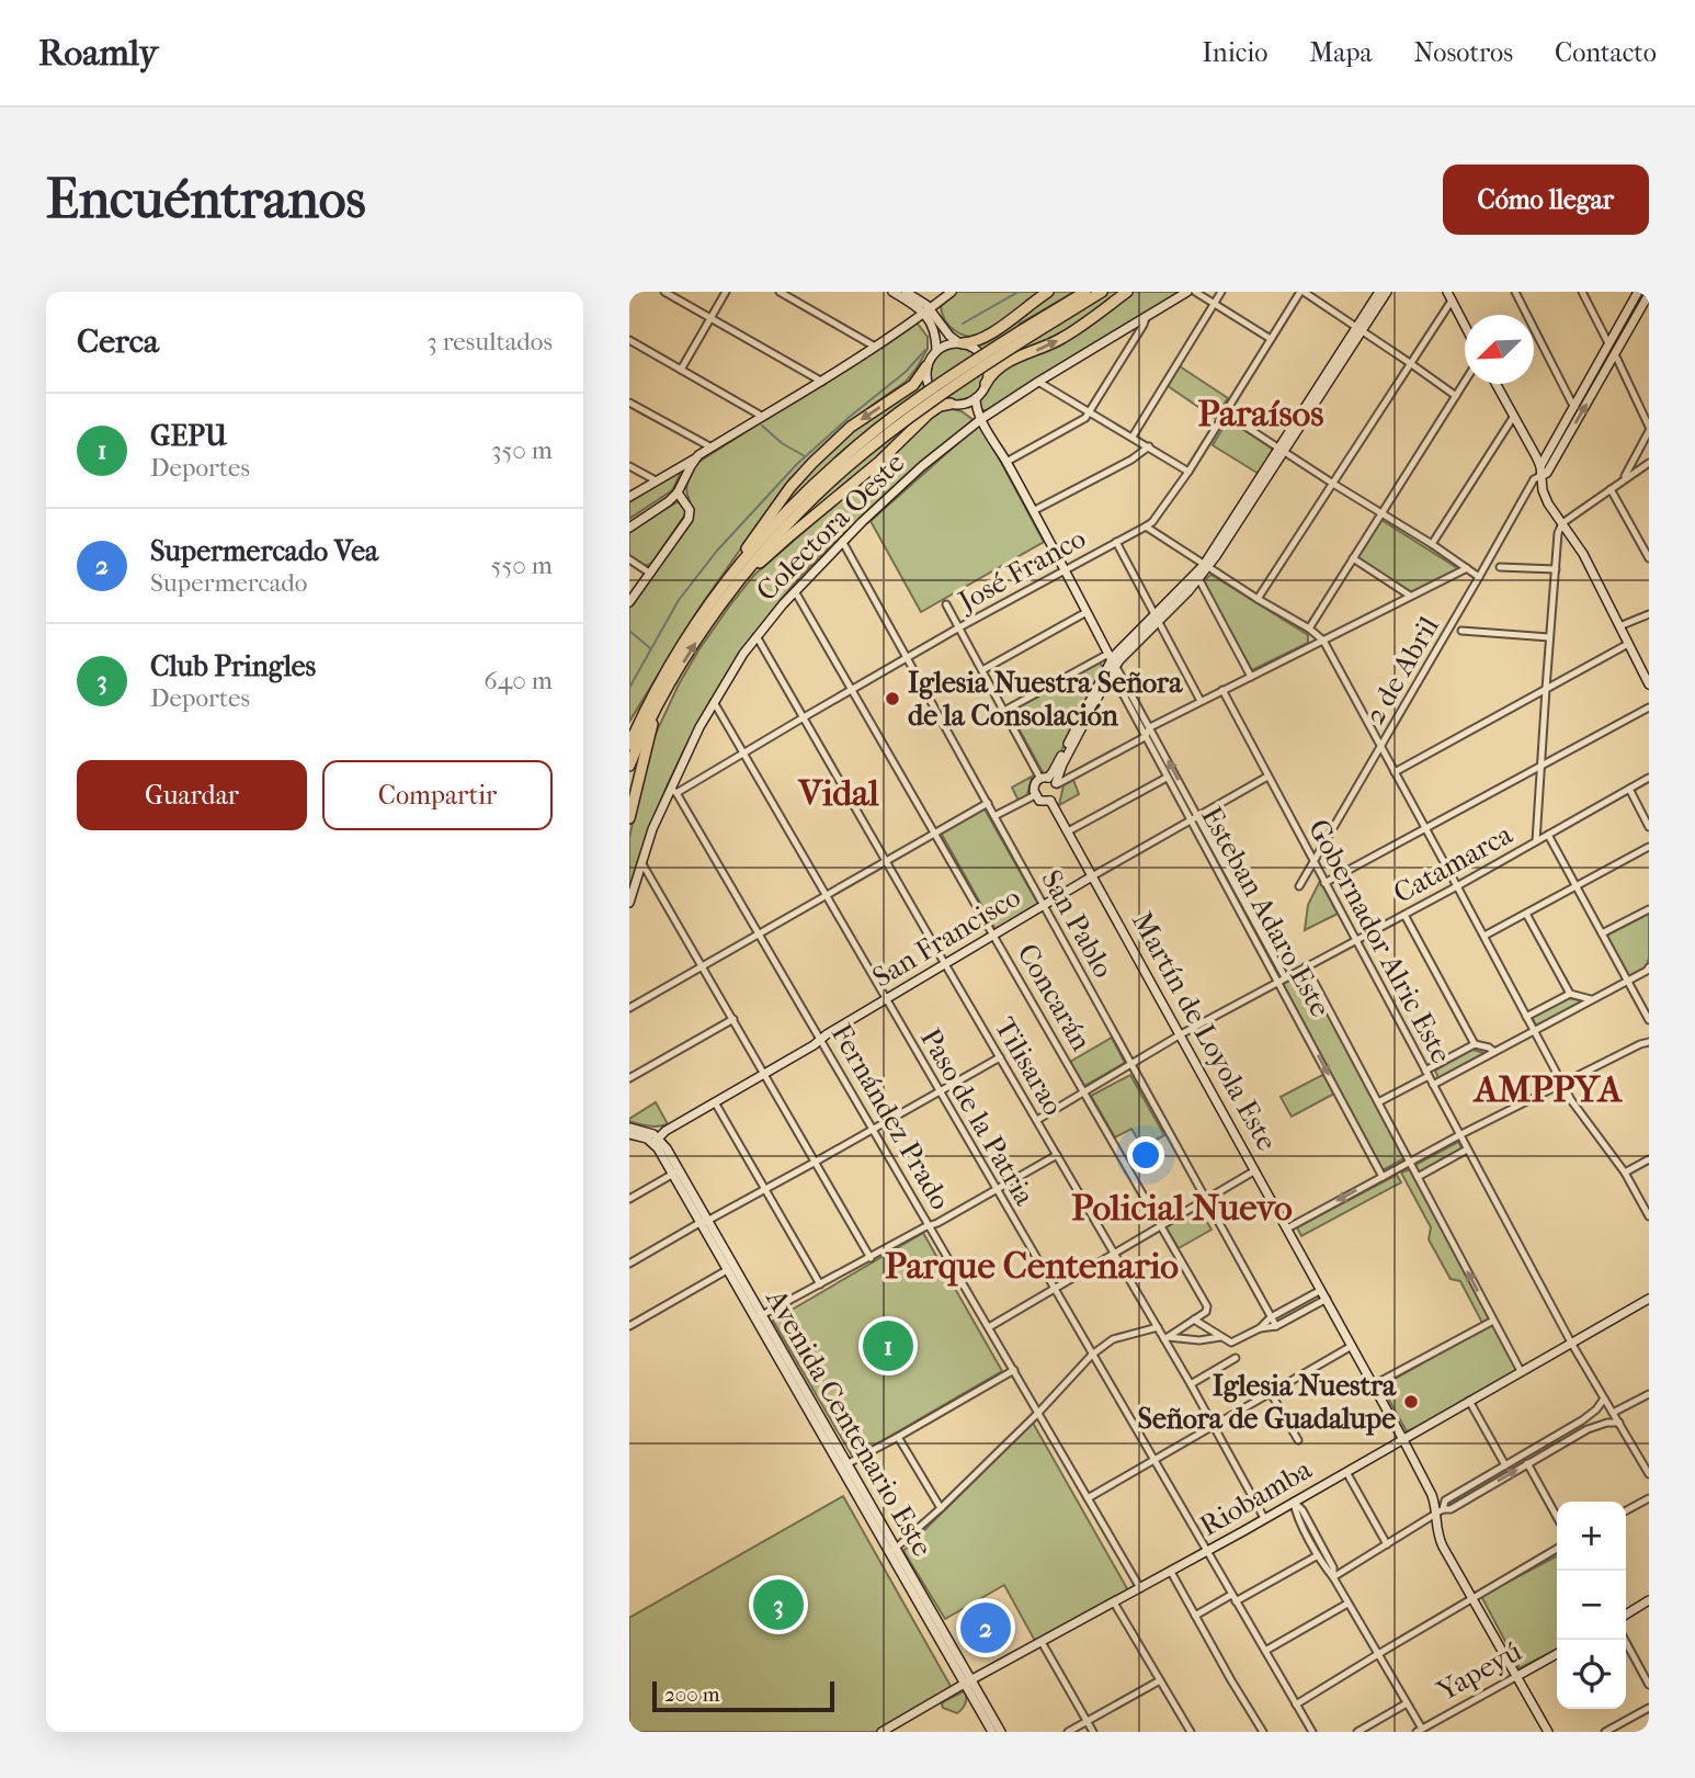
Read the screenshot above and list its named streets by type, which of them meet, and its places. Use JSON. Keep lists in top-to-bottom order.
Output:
{
  "streets": {
    "street": [
      "Colectora Oeste",
      "José Franco",
      "2 de Abril",
      "Catamarca",
      "Esteban Adaro Este",
      "San Pablo",
      "San Francisco",
      "Gobernador Alric Este",
      "Concarán",
      "Martín de Loyola Este",
      "Tilisarao",
      "Fernández Prado",
      "Paso de la Patria",
      "Avenida Centenario Este",
      "Riobamba",
      "Yapeyú"
    ]
  },
  "crossings": [
    ["Colectora Oeste", "José Franco"],
    ["Colectora Oeste", "Esteban Adaro Este"],
    ["Colectora Oeste", "San Pablo"],
    ["Colectora Oeste", "Concarán"],
    ["Colectora Oeste", "Tilisarao"],
    ["Colectora Oeste", "Fernández Prado"],
    ["Colectora Oeste", "Paso de la Patria"],
    ["José Franco", "Esteban Adaro Este"],
    ["José Franco", "San Pablo"],
    ["José Franco", "Concarán"],
    ["José Franco", "Tilisarao"],
    ["José Franco", "Fernández Prado"],
    ["José Franco", "Paso de la Patria"],
    ["2 de Abril", "Gobernador Alric Este"],
    ["Catamarca", "Esteban Adaro Este"],
    ["Catamarca", "San Pablo"],
    ["Catamarca", "Gobernador Alric Este"],
    ["Catamarca", "Concarán"],
    ["Catamarca", "Martín de Loyola Este"],
    ["Catamarca", "Tilisarao"],
    ["Esteban Adaro Este", "San Francisco"],
    ["Esteban Adaro Este", "Riobamba"],
    ["San Pablo", "San Francisco"],
    ["San Francisco", "Gobernador Alric Este"],
    ["San Francisco", "Concarán"],
    ["San Francisco", "Martín de Loyola Este"],
    ["San Francisco", "Tilisarao"],
    ["San Francisco", "Fernández Prado"],
    ["San Francisco", "Paso de la Patria"],
    ["San Francisco", "Avenida Centenario Este"],
    ["Gobernador Alric Este", "Riobamba"],
    ["Martín de Loyola Este", "Riobamba"],
    ["Martín de Loyola Este", "Yapeyú"],
    ["Tilisarao", "Riobamba"],
    ["Fernández Prado", "Riobamba"],
    ["Paso de la Patria", "Riobamba"],
    ["Avenida Centenario Este", "Riobamba"]
  ],
  "districts": [
    "Paraísos",
    "Vidal",
    "AMPPYA",
    "Policial Nuevo",
    "Parque Centenario"
  ],
  "places": ["Iglesia Nuestra Señora de la Consolación", "Iglesia Nuestra Señora de Guadalupe"],
  "scale_bar": "200 m",
  "north": "bottom left",
  "page": {
    "header": "Roamly",
    "nav": [
      "Inicio",
      "Mapa",
      "Nosotros",
      "Contacto"
    ],
    "buttons": [
      "Cómo llegar",
      ["Guardar", "Compartir"]
    ],
    "title": "Encuéntranos",
    "heading": ["Cerca", "3 resultados"],
    "list": [
      {
        "mark": "1",
        "name": "GEPU",
        "note": "Deportes",
        "value": "350 m"
      },
      {
        "mark": "2",
        "name": "Supermercado Vea",
        "note": "Supermercado",
        "value": "550 m"
      },
      {
        "mark": "3",
        "name": "Club Pringles",
        "note": "Deportes",
        "value": "640 m"
      }
    ],
    "pins": ["1", "3", "2"],
    "map_buttons": ["+", "−"],
    "scale": "200 m"
  }
}
